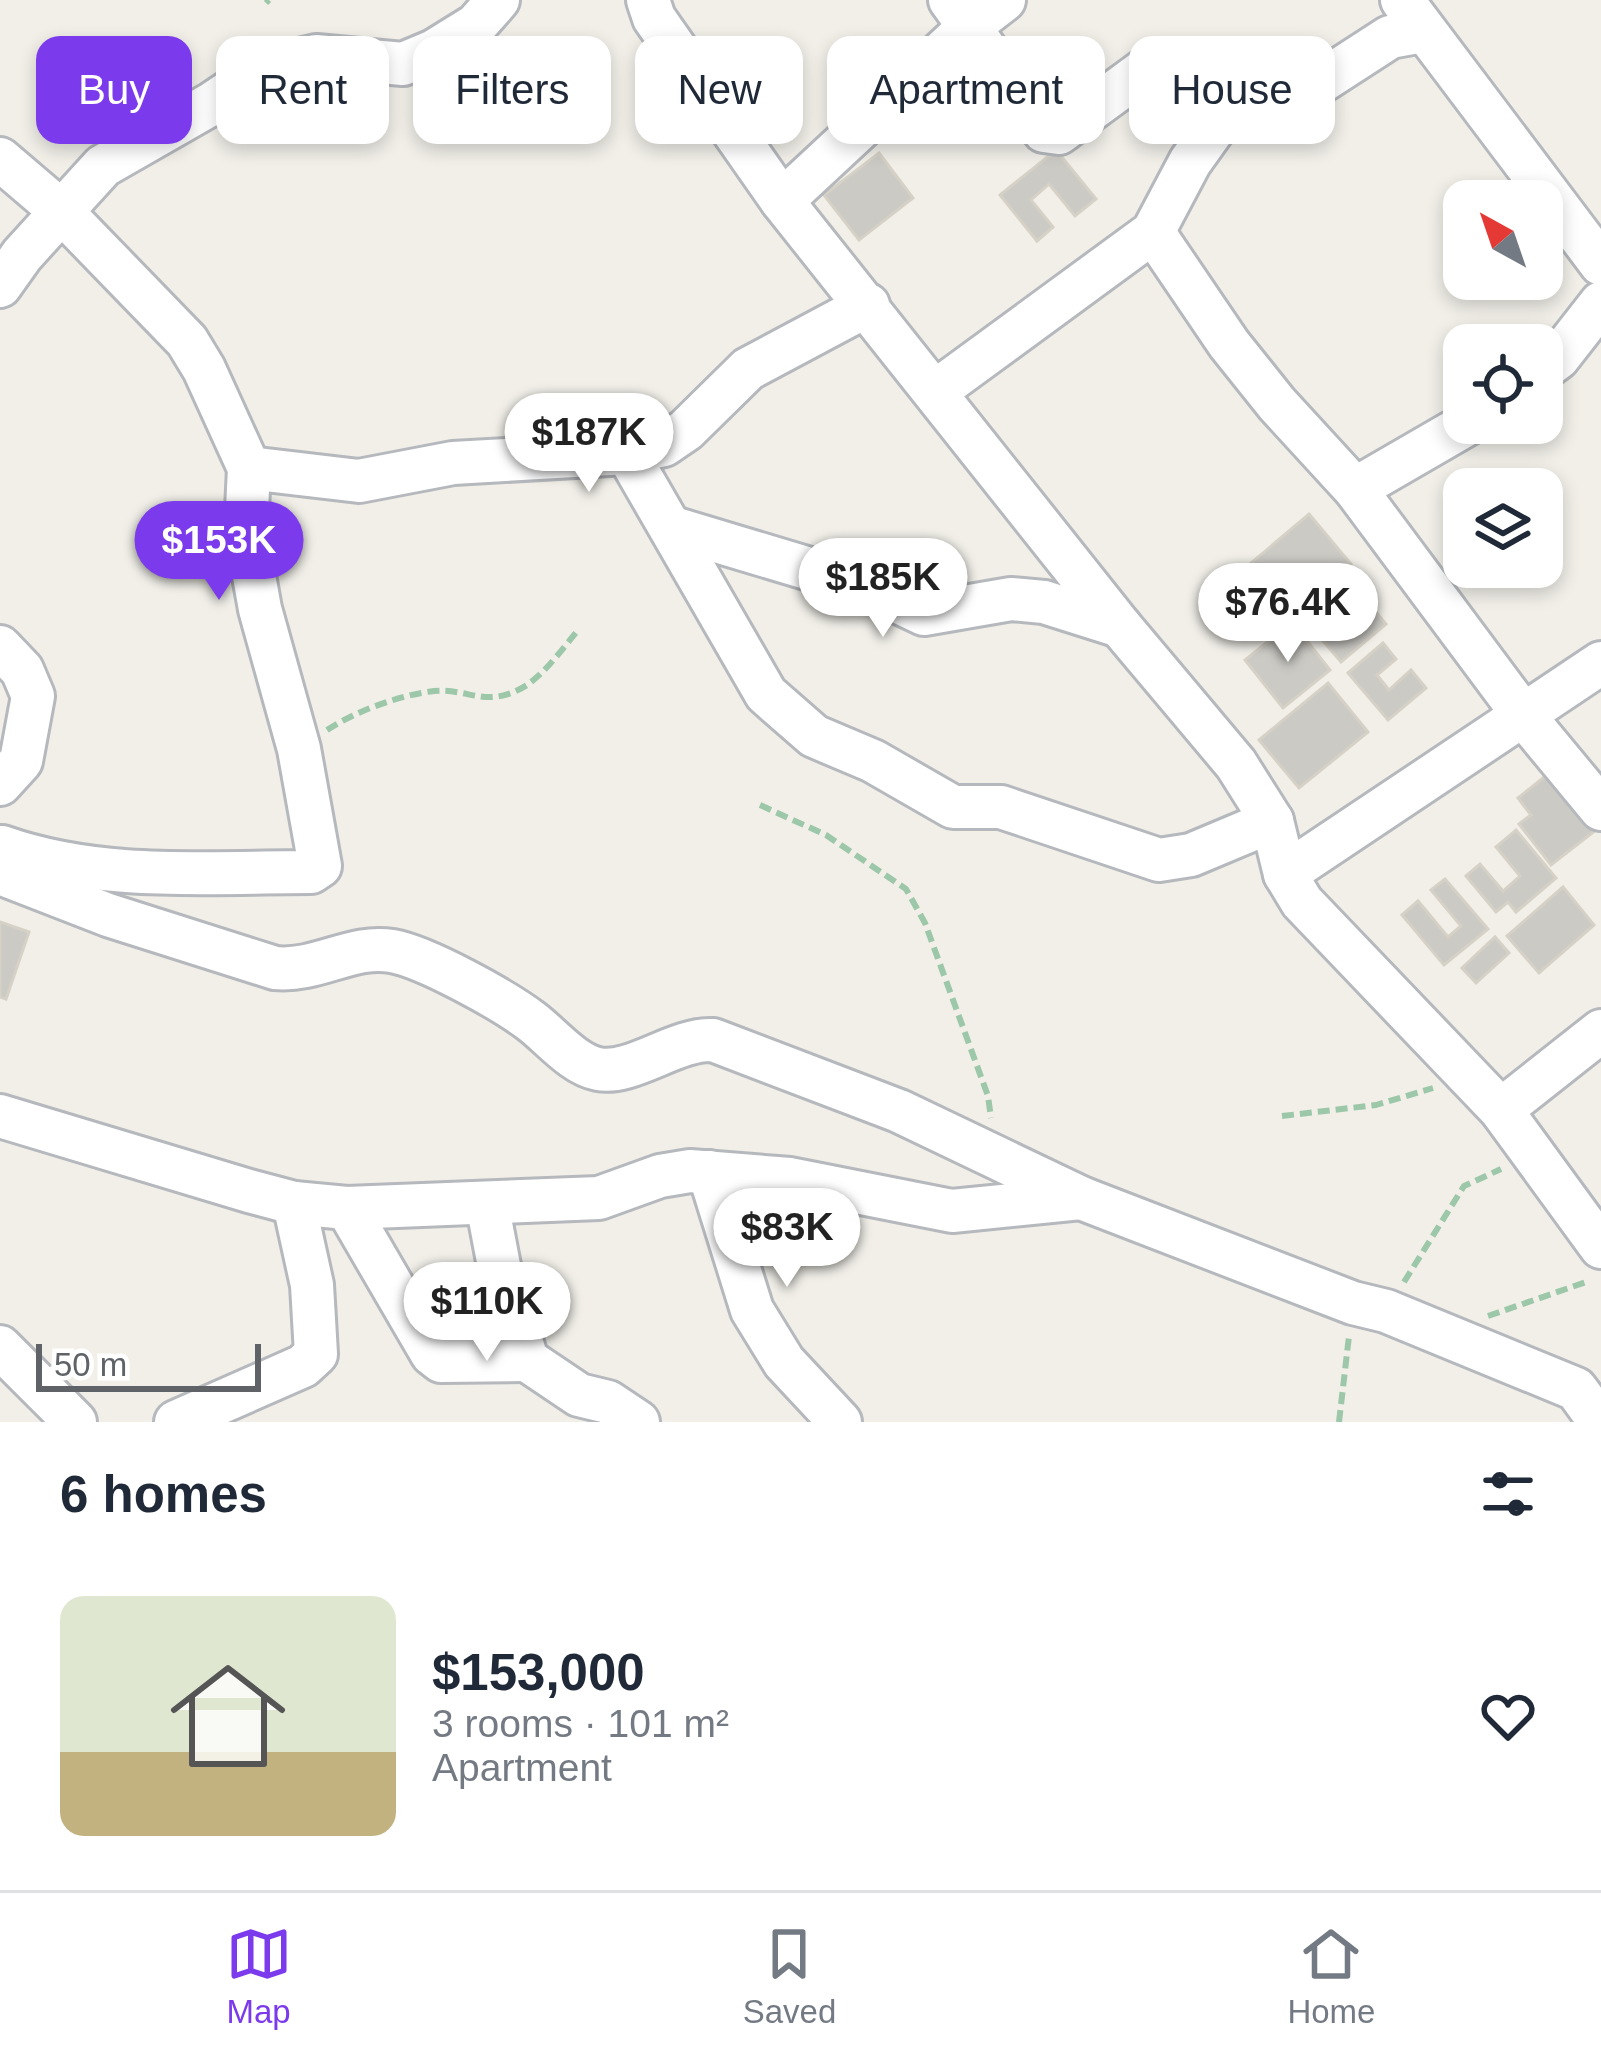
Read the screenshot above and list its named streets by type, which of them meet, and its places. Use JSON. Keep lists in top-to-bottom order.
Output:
{
  "scale_bar": "50 m",
  "north": "top left",
  "page": {
    "chip": [
      "Buy",
      "Rent",
      "Filters",
      "New",
      "Apartment",
      "House"
    ],
    "price": [
      "$187K",
      "$153K",
      "$185K",
      "$76.4K",
      "$83K",
      "$110K"
    ],
    "scale": "50 m",
    "heading": "6 homes",
    "list": [
      {
        "name": "$153,000",
        "note": "3 rooms · 101 m² · Apartment"
      }
    ],
    "tabs": ["Map", "Saved", "Home"]
  }
}
